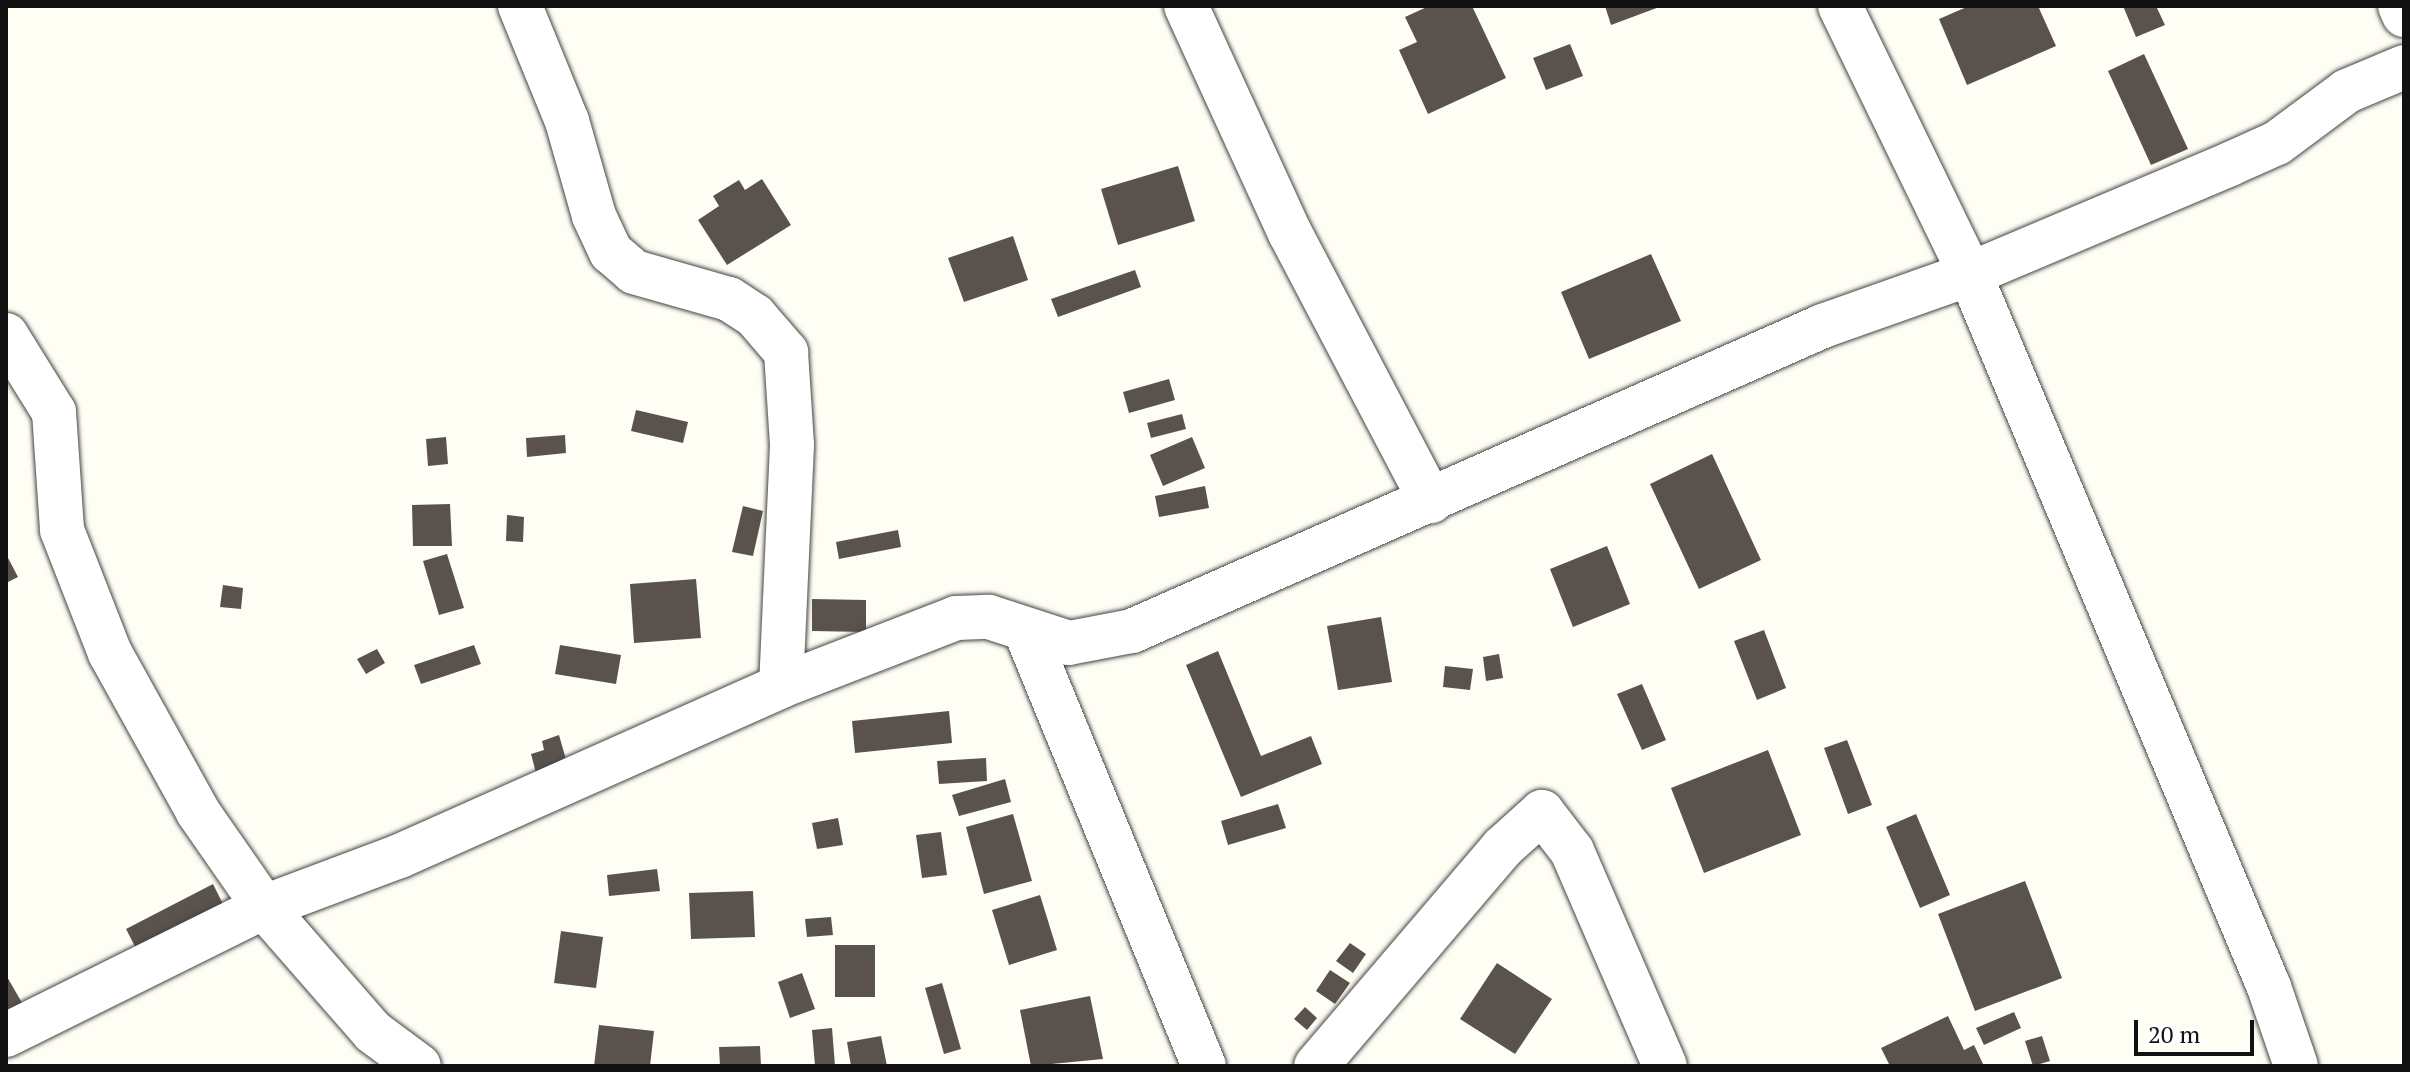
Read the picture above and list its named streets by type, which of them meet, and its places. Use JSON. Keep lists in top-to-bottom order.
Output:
{
  "scale_bar": "20 m"
}
